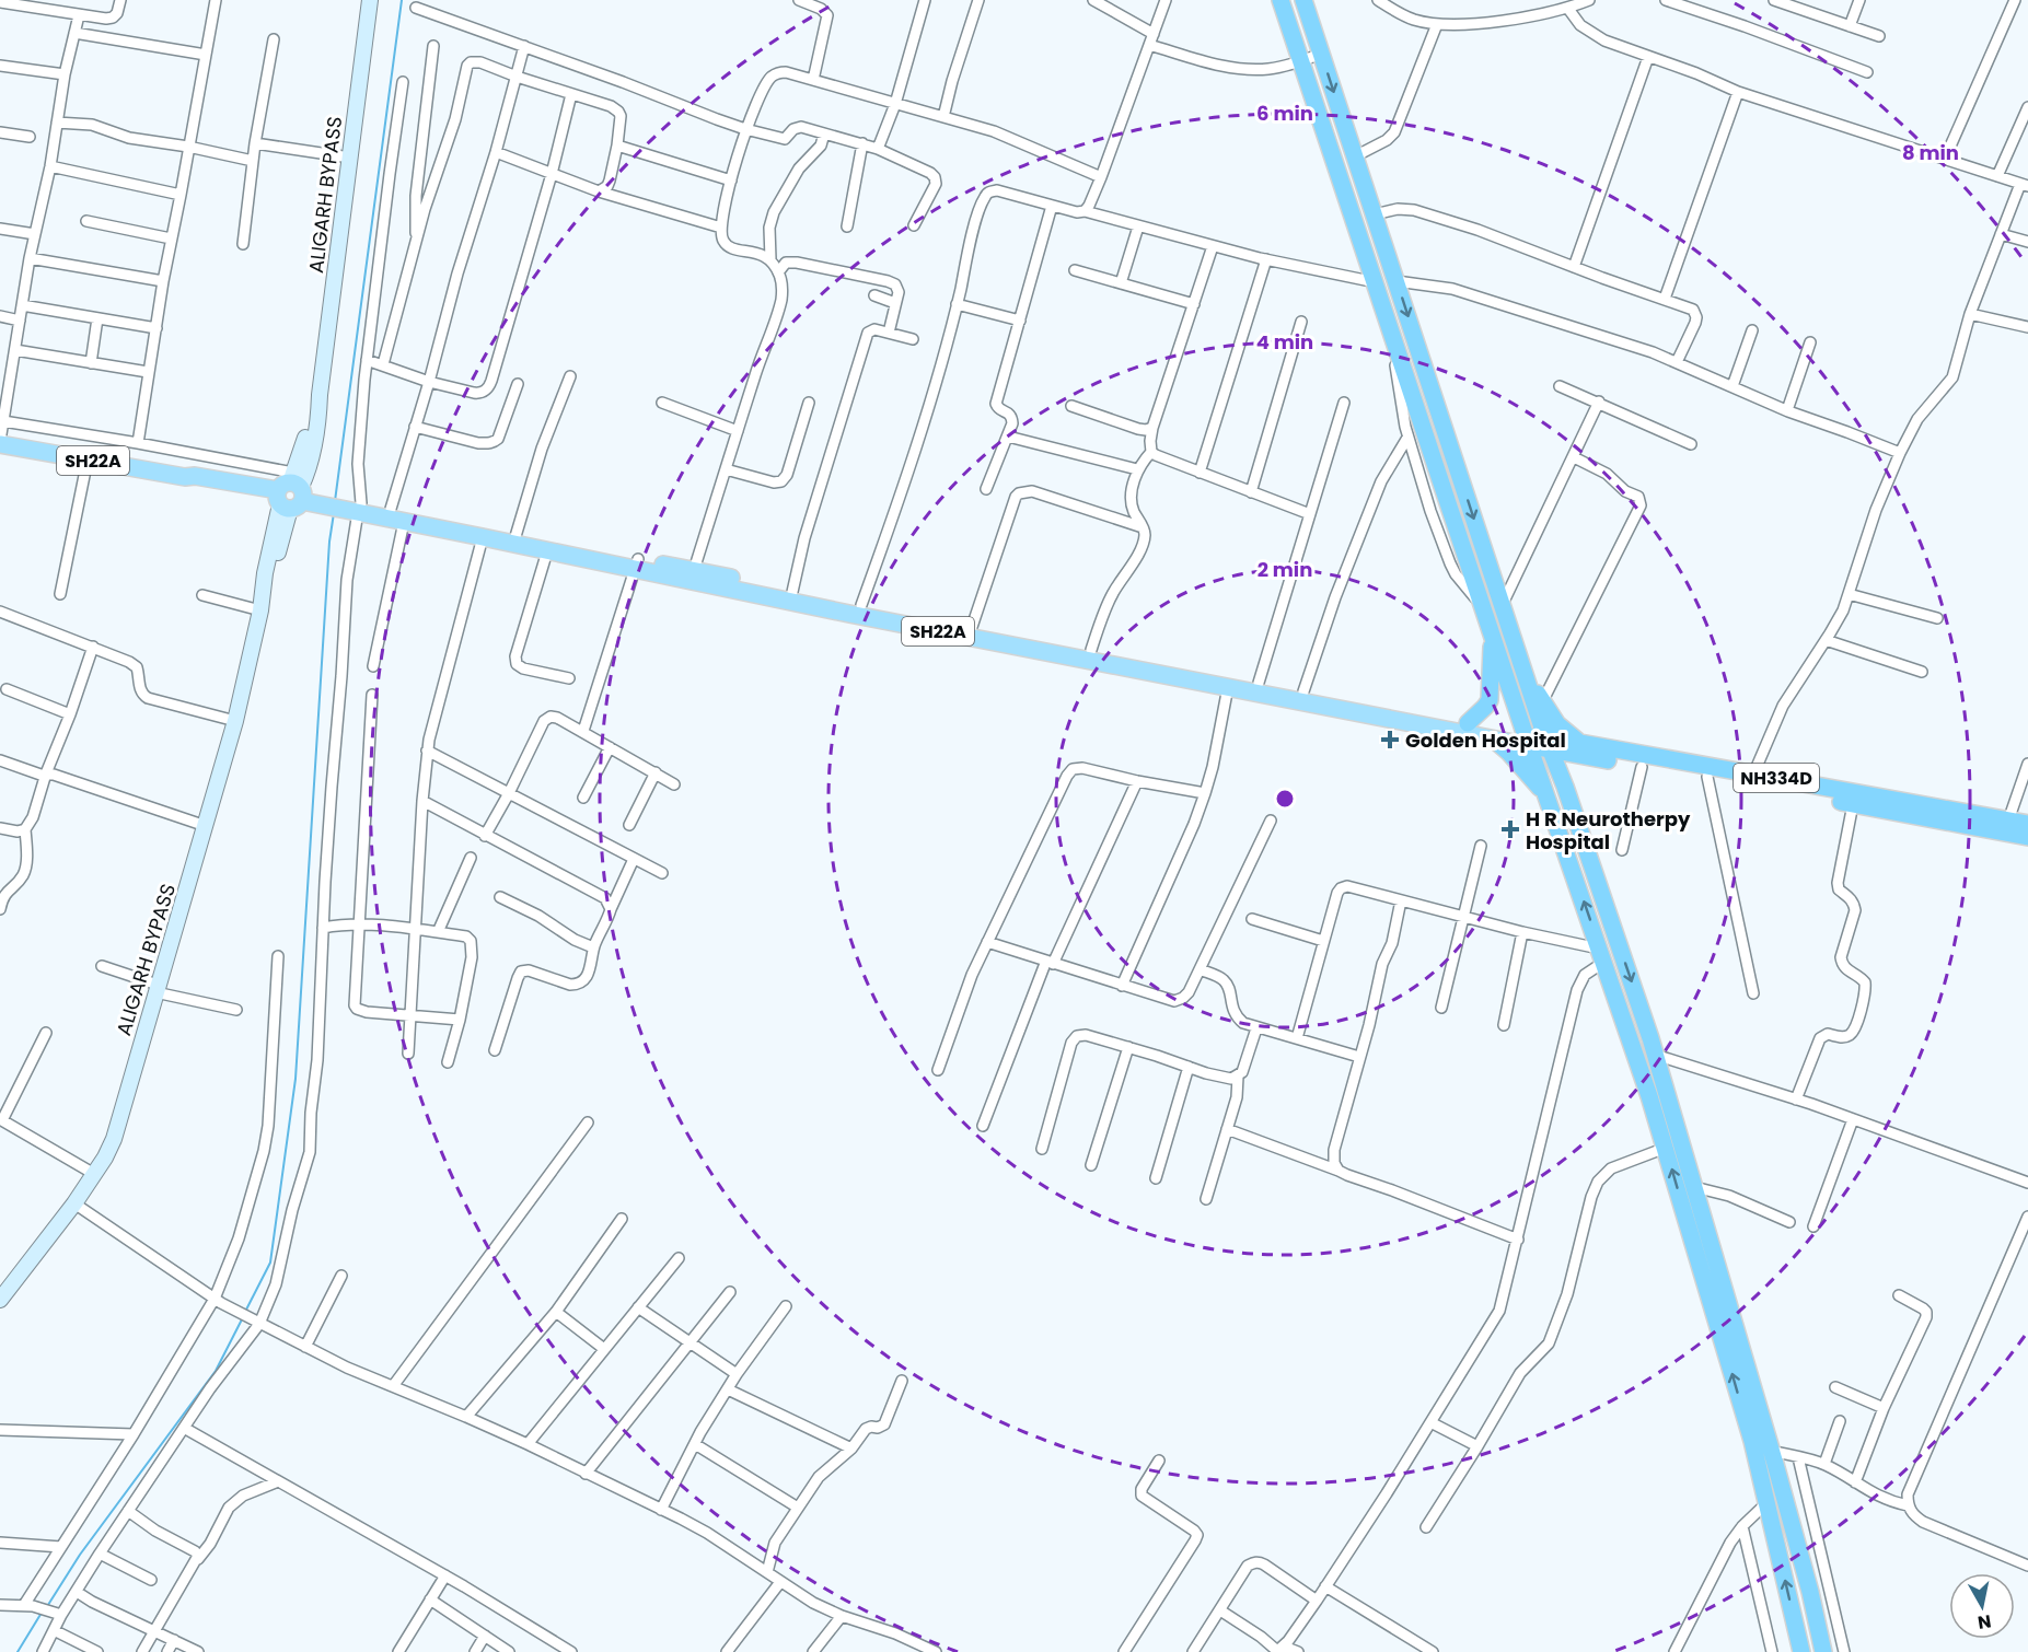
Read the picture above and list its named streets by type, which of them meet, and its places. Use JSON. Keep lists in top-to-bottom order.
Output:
{
  "streets": {
    "highway": ["NH334D"],
    "main road": ["ALIGARH BYPASS", "SH22A"]
  },
  "crossings": [
    ["ALIGARH BYPASS", "SH22A"],
    ["SH22A", "NH334D"]
  ],
  "places": {
    "health": ["Golden Hospital", "H R Neurotherpy Hospital"]
  },
  "north": "bottom",
  "rings": [
    "6 min",
    "8 min",
    "4 min",
    "2 min"
  ]
}
